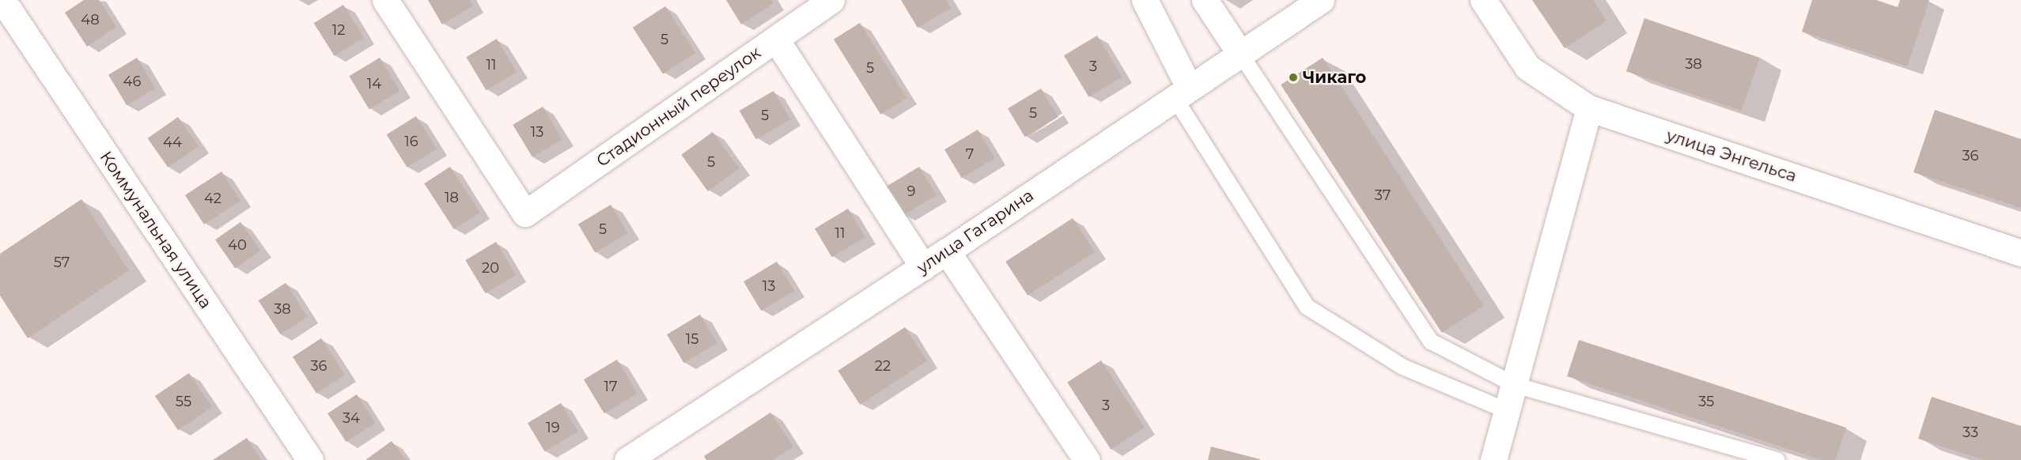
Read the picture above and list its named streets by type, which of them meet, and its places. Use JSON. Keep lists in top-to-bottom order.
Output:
{
  "streets": {
    "street": [
      "Стадионный переулок",
      "улица Энгельса",
      "Коммунальная улица",
      "улица Гагарина"
    ]
  },
  "places": ["Чикаго"],
  "house_numbers": [
    "48",
    "12",
    "5",
    "38",
    "11",
    "3",
    "5",
    "46",
    "14",
    "5",
    "5",
    "13",
    "16",
    "44",
    "7",
    "36",
    "5",
    "9",
    "37",
    "18",
    "42",
    "5",
    "11",
    "40",
    "57",
    "20",
    "13",
    "38",
    "15",
    "36",
    "22",
    "17",
    "55",
    "35",
    "3",
    "34",
    "19",
    "33"
  ]
}
